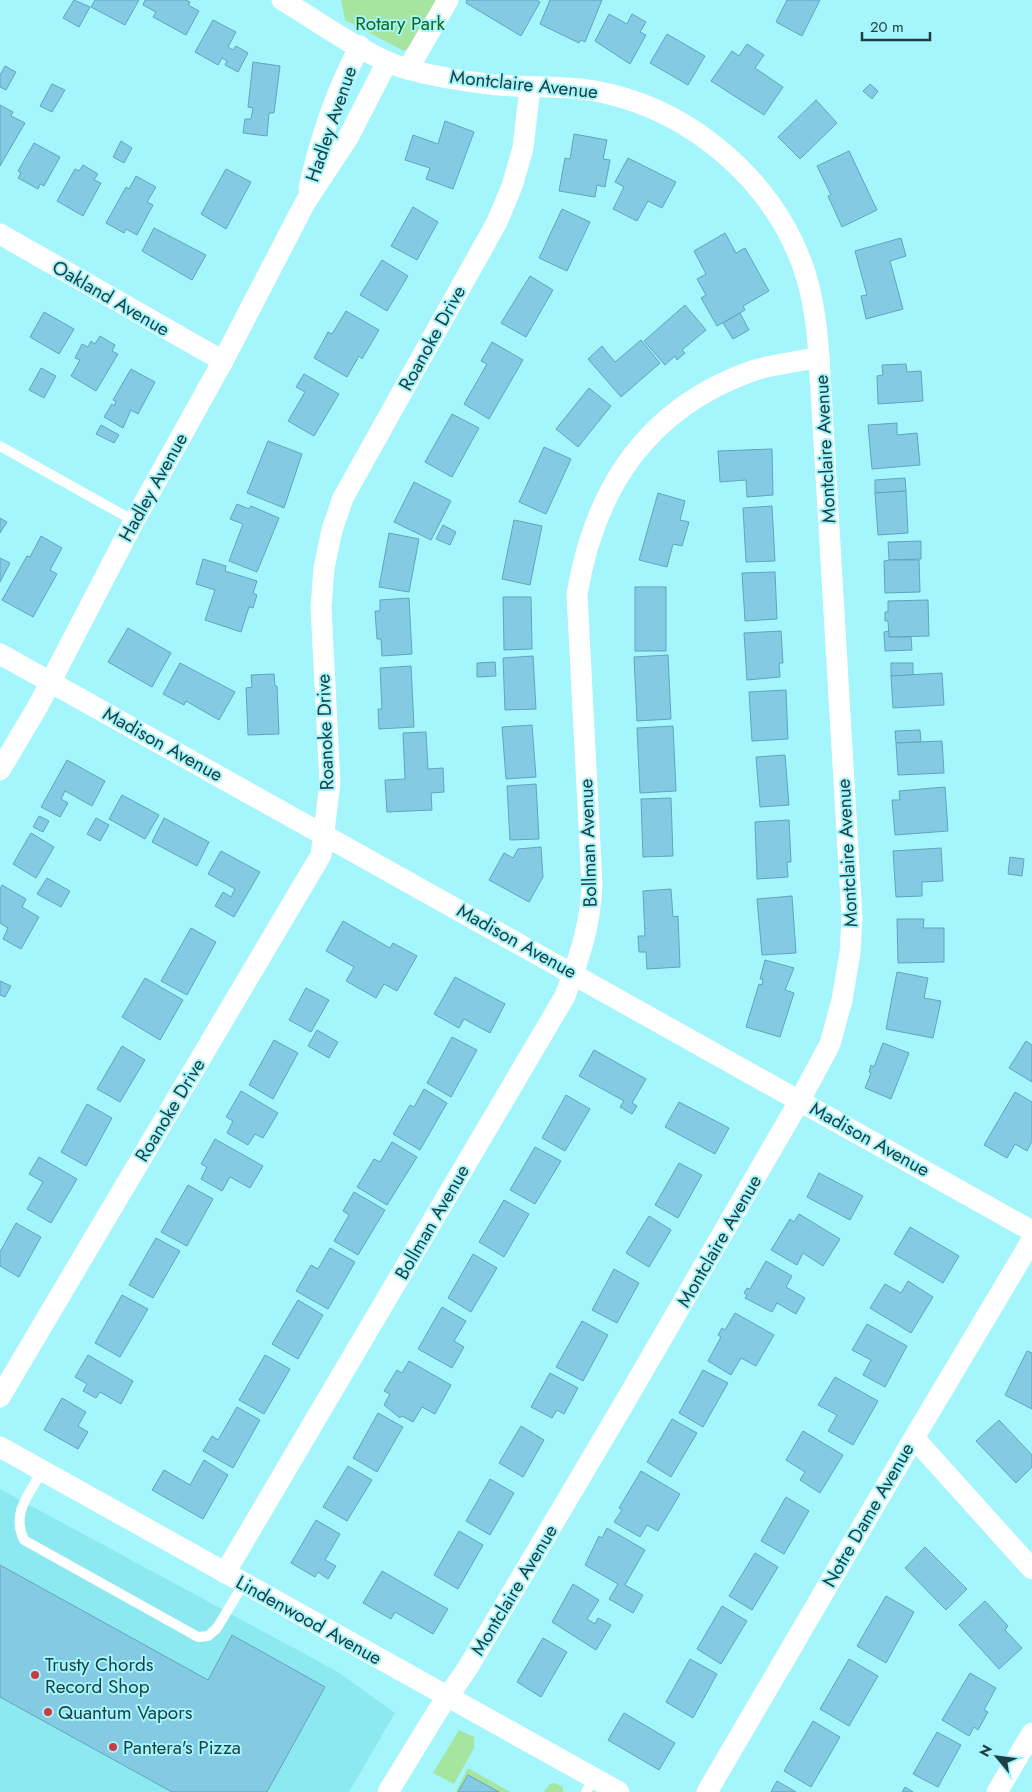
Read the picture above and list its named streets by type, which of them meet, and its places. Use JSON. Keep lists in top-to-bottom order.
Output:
{
  "streets": {
    "street": [
      "Montclaire Avenue",
      "Hadley Avenue",
      "Oakland Avenue",
      "Roanoke Drive",
      "Madison Avenue",
      "Bollman Avenue",
      "Notre Dame Avenue",
      "Lindenwood Avenue"
    ]
  },
  "crossings": [
    ["Montclaire Avenue", "Hadley Avenue"],
    ["Montclaire Avenue", "Roanoke Drive"],
    ["Montclaire Avenue", "Madison Avenue"],
    ["Montclaire Avenue", "Bollman Avenue"],
    ["Montclaire Avenue", "Lindenwood Avenue"],
    ["Hadley Avenue", "Oakland Avenue"],
    ["Hadley Avenue", "Madison Avenue"],
    ["Roanoke Drive", "Madison Avenue"],
    ["Madison Avenue", "Bollman Avenue"],
    ["Bollman Avenue", "Lindenwood Avenue"]
  ],
  "parks": ["Rotary Park"],
  "places": ["Trusty Chords Record Shop", "Quantum Vapors", "Pantera's Pizza"],
  "scale_bar": "20 m",
  "north": "top left"
}
